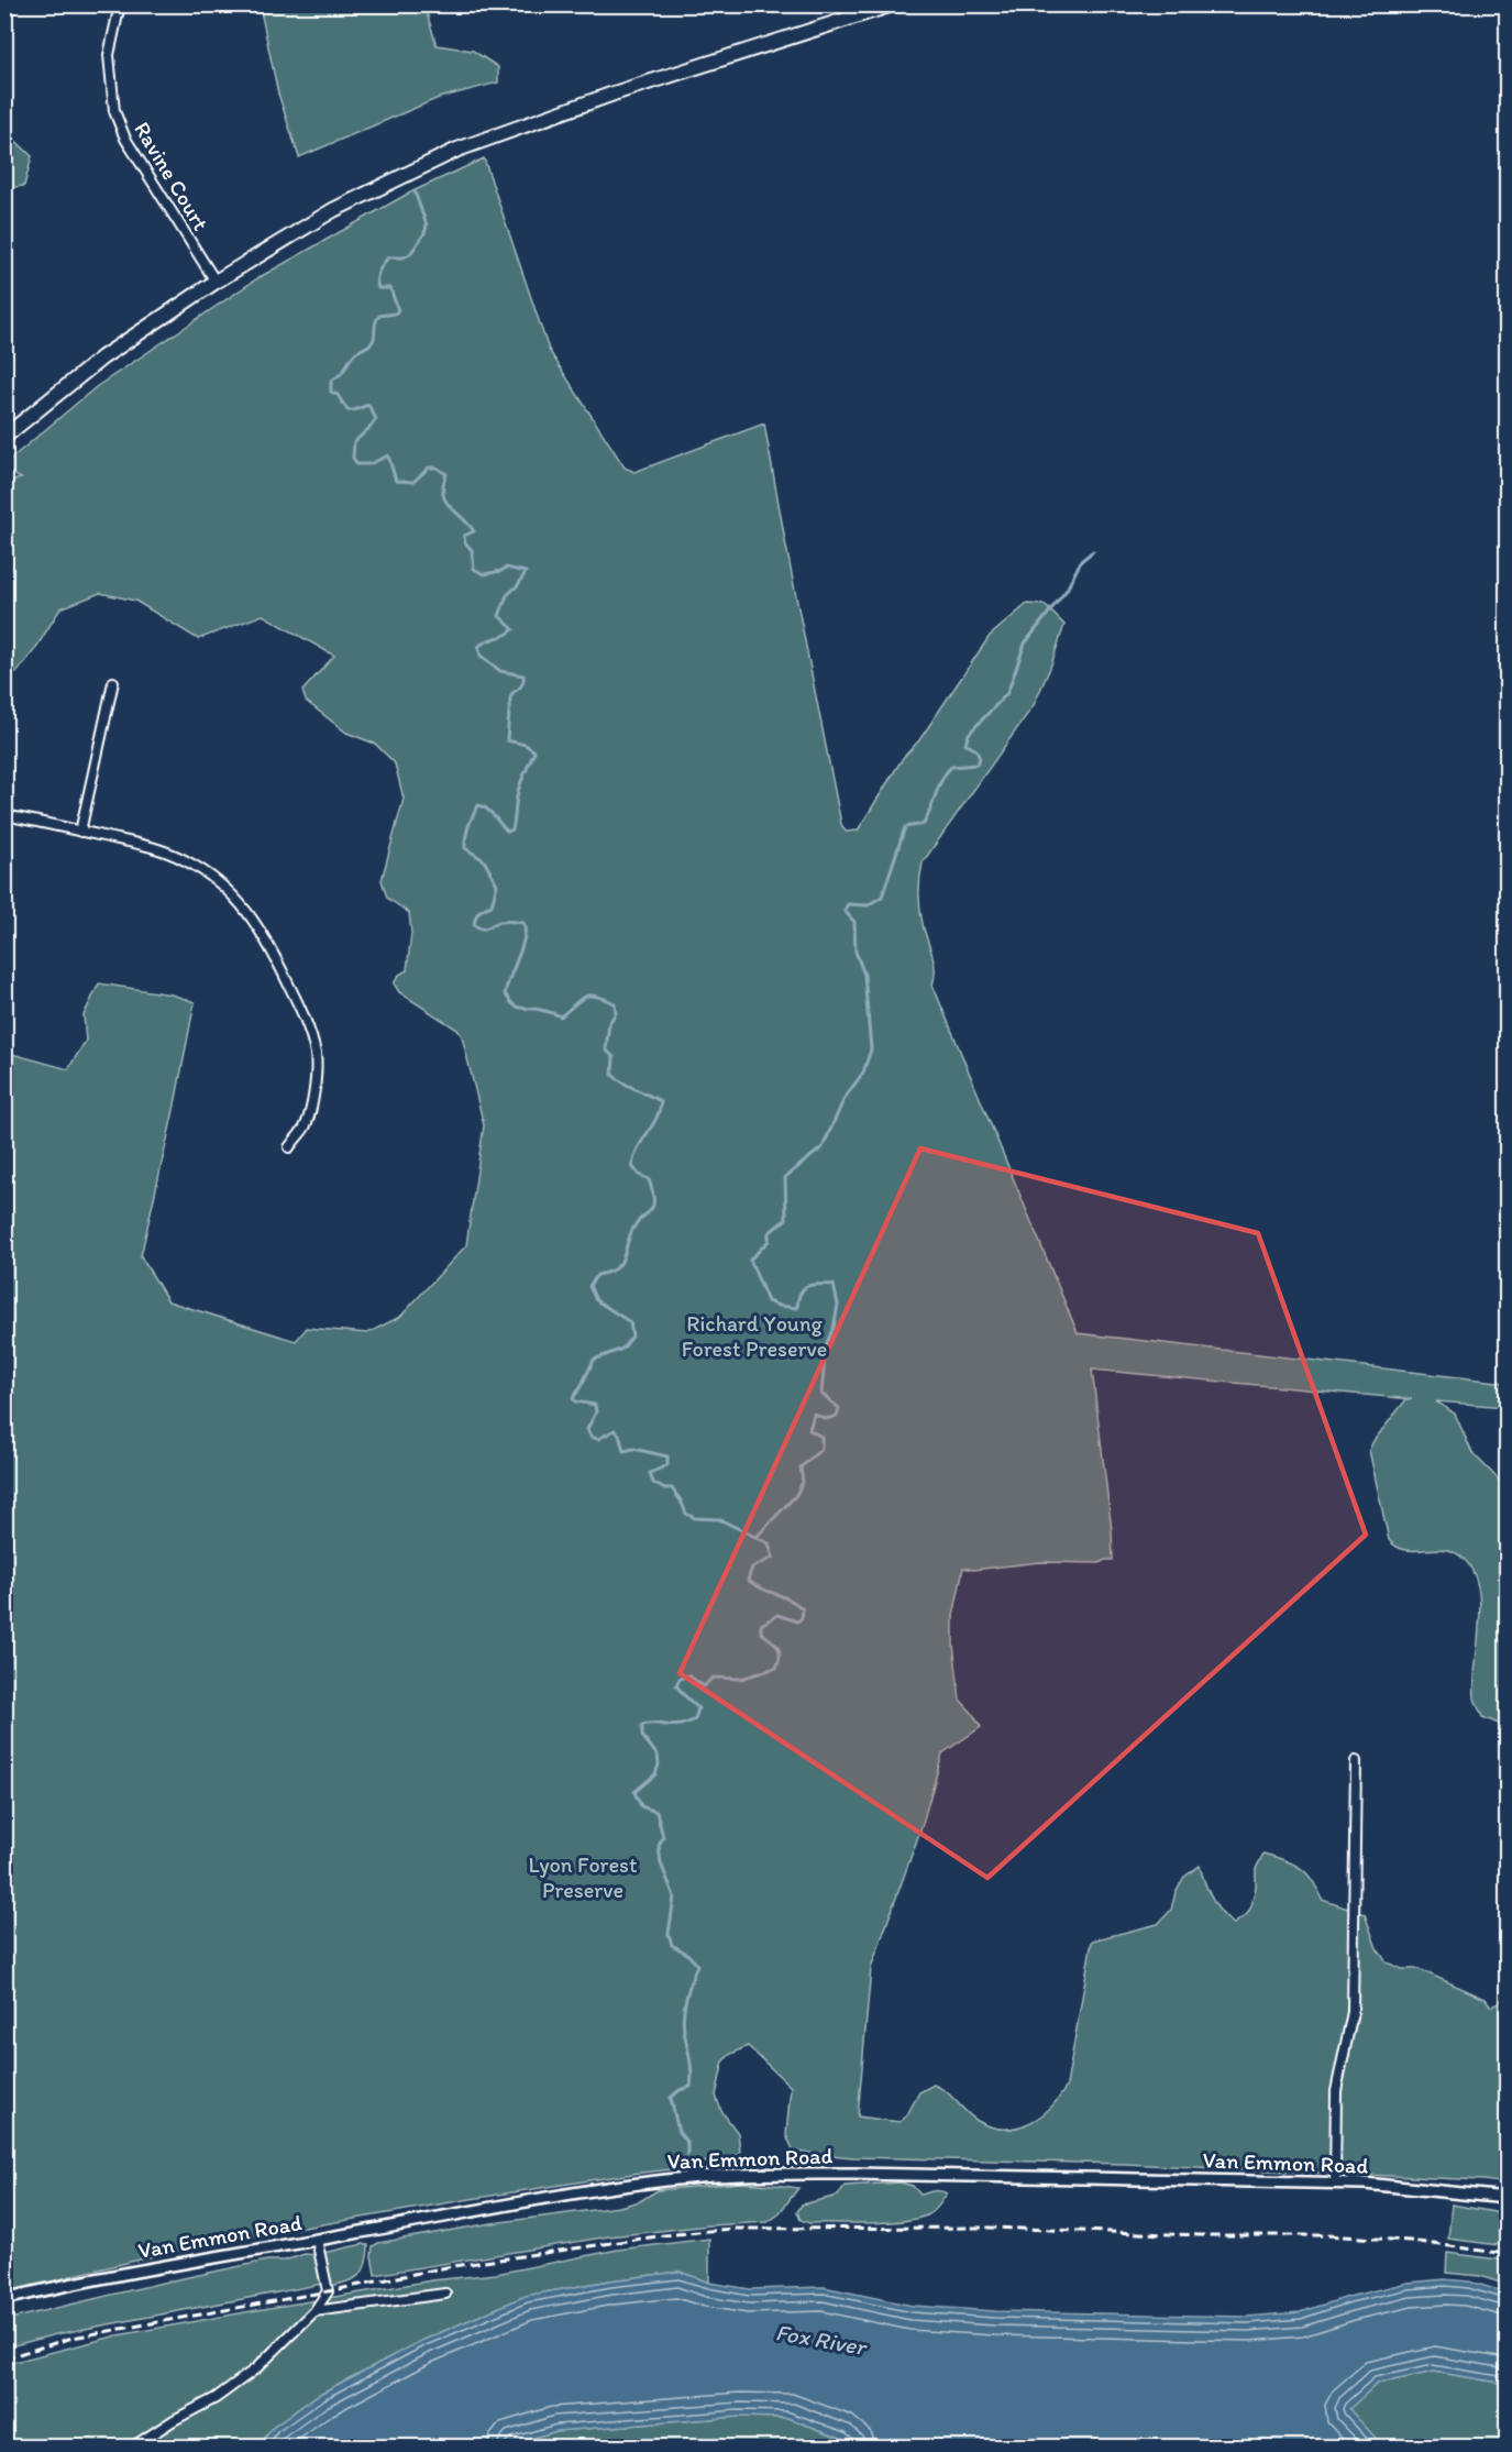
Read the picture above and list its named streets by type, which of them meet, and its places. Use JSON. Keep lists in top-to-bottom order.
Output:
{
  "streets": {
    "street": ["Ravine Court", "Van Emmon Road"]
  },
  "water": ["Fox River"],
  "parks": ["Richard Young Forest Preserve", "Lyon Forest Preserve"]
}
